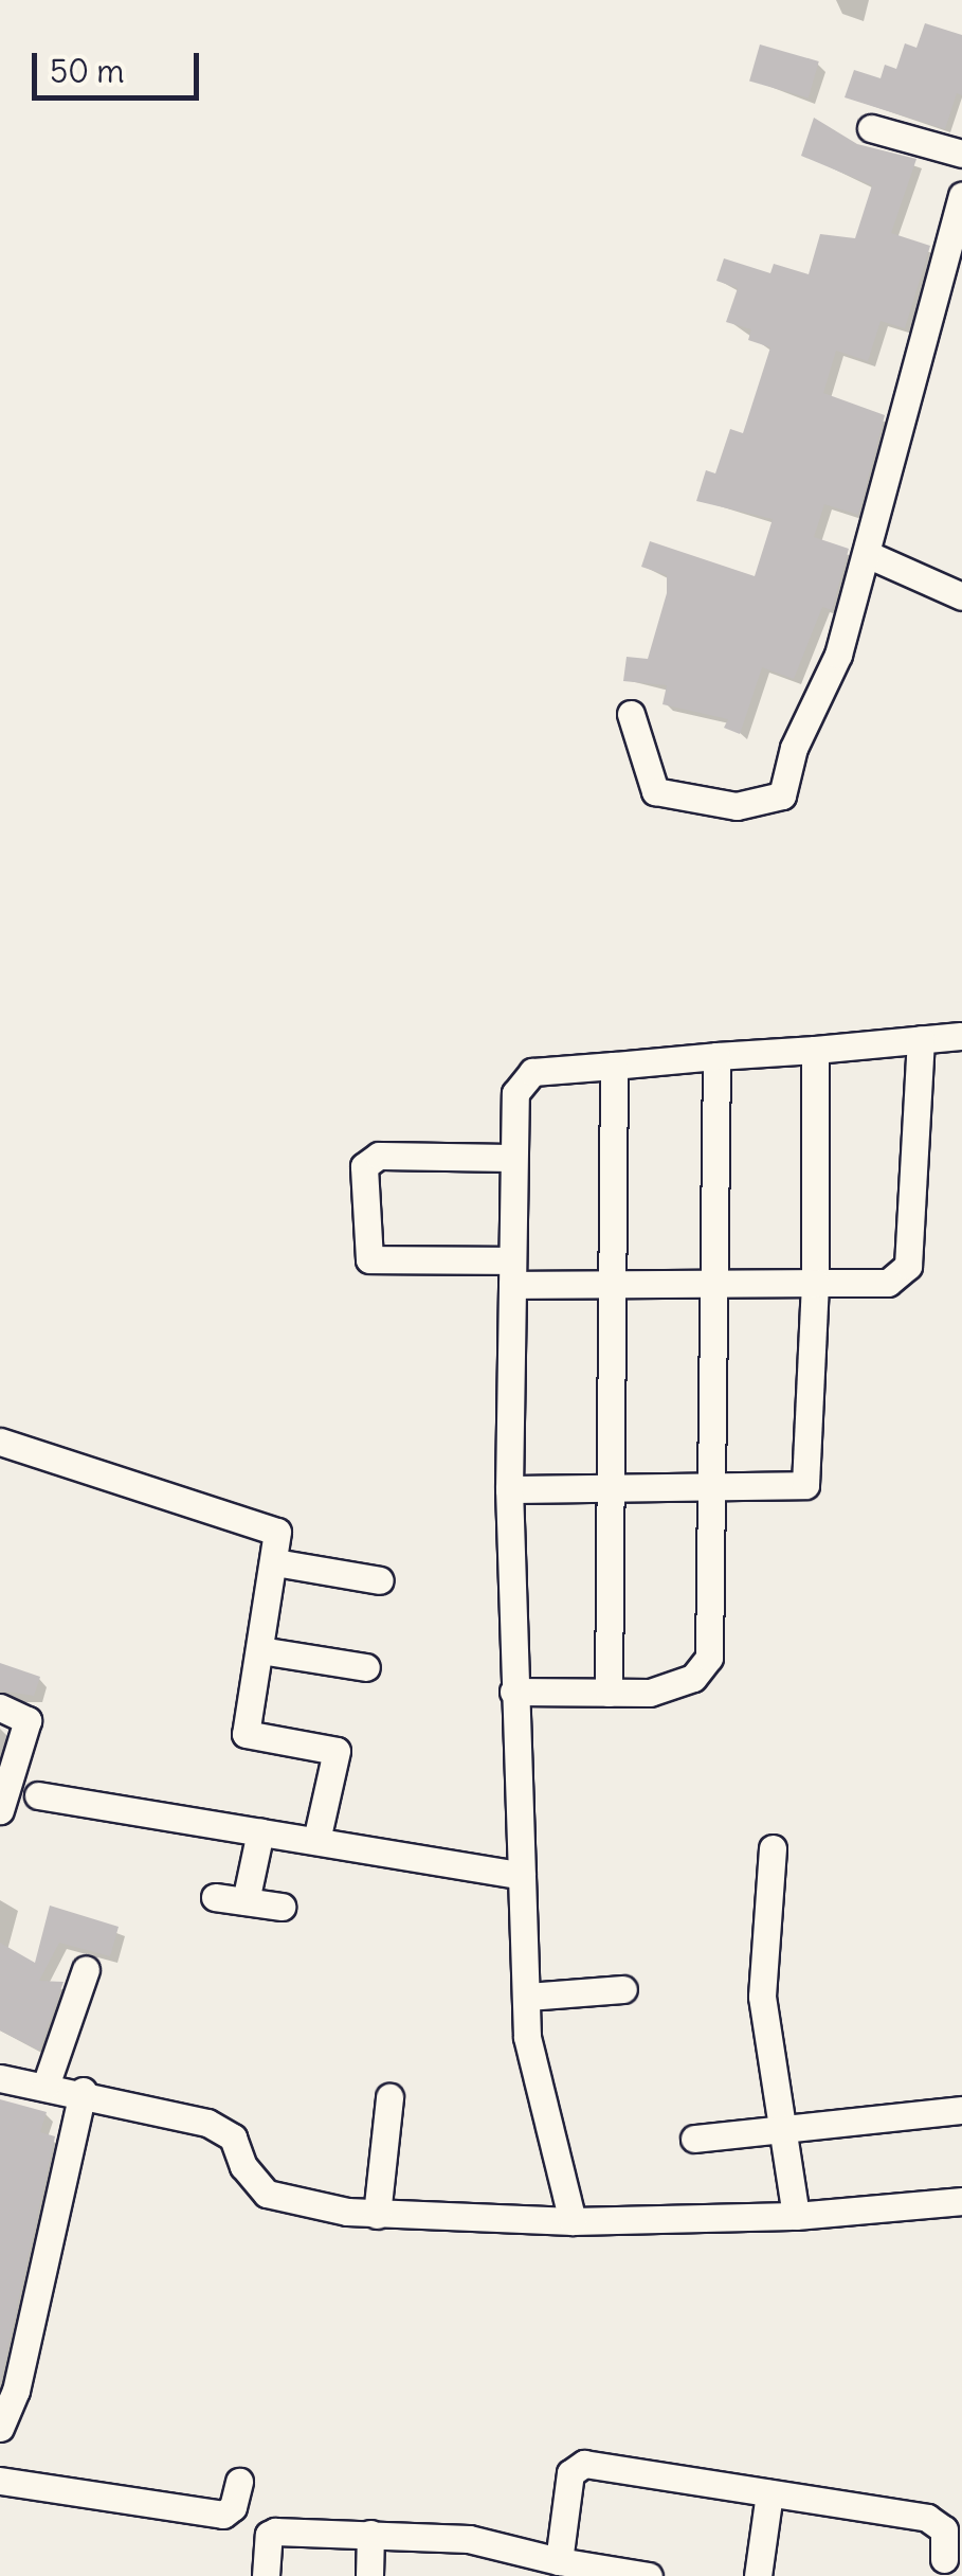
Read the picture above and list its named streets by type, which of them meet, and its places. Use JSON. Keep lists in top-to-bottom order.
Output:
{
  "scale_bar": "50 m"
}
